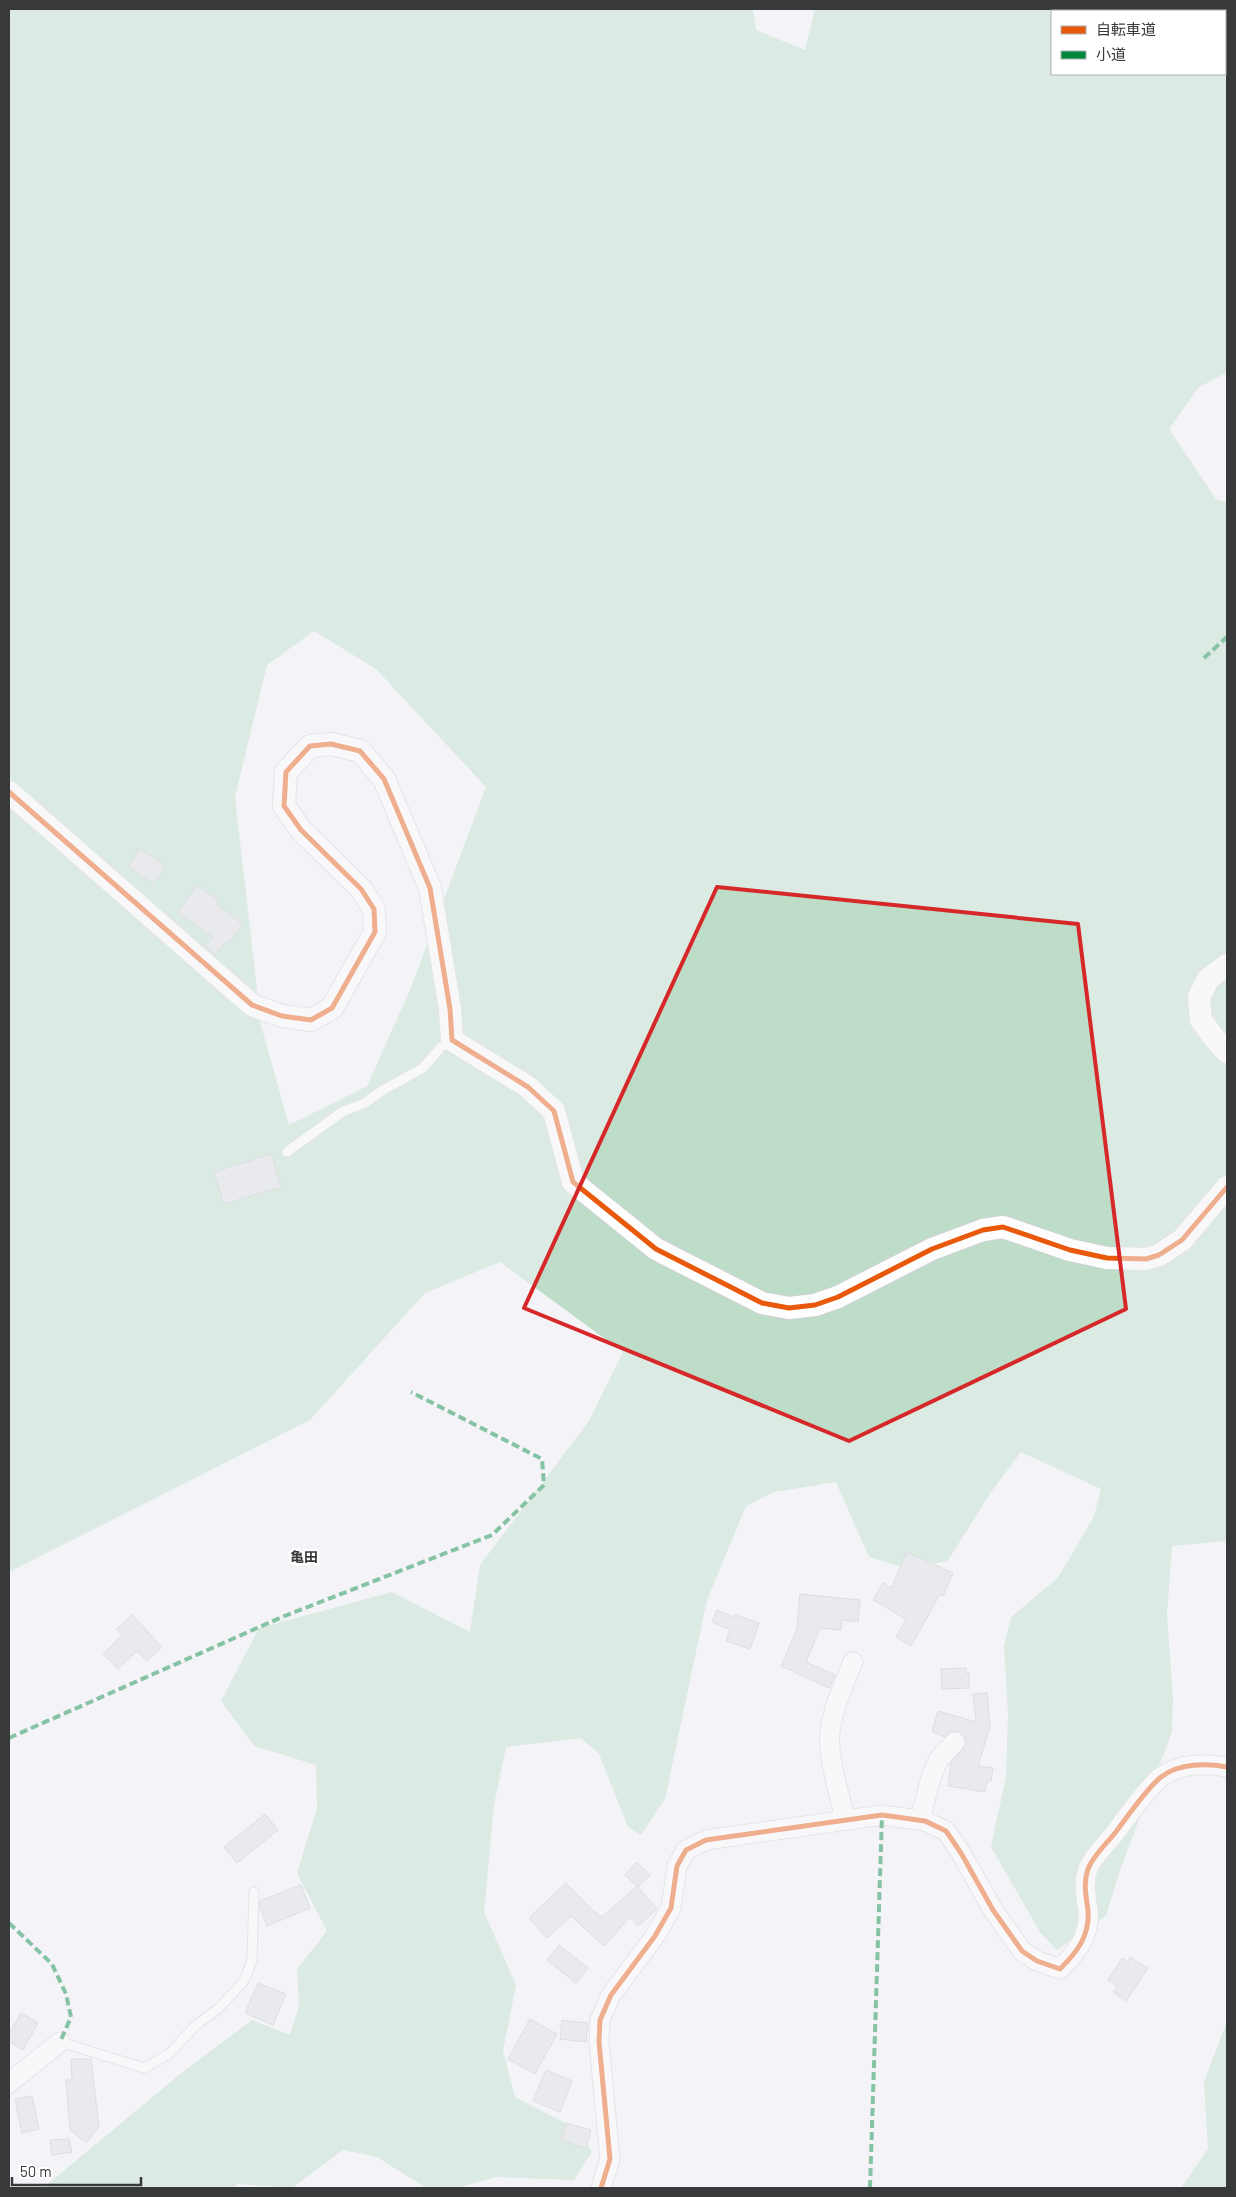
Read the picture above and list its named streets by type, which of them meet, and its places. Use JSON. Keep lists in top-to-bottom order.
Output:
{
  "districts": ["亀田"],
  "legend": ["自転車道", "小道"],
  "scale_bar": "50 m"
}
